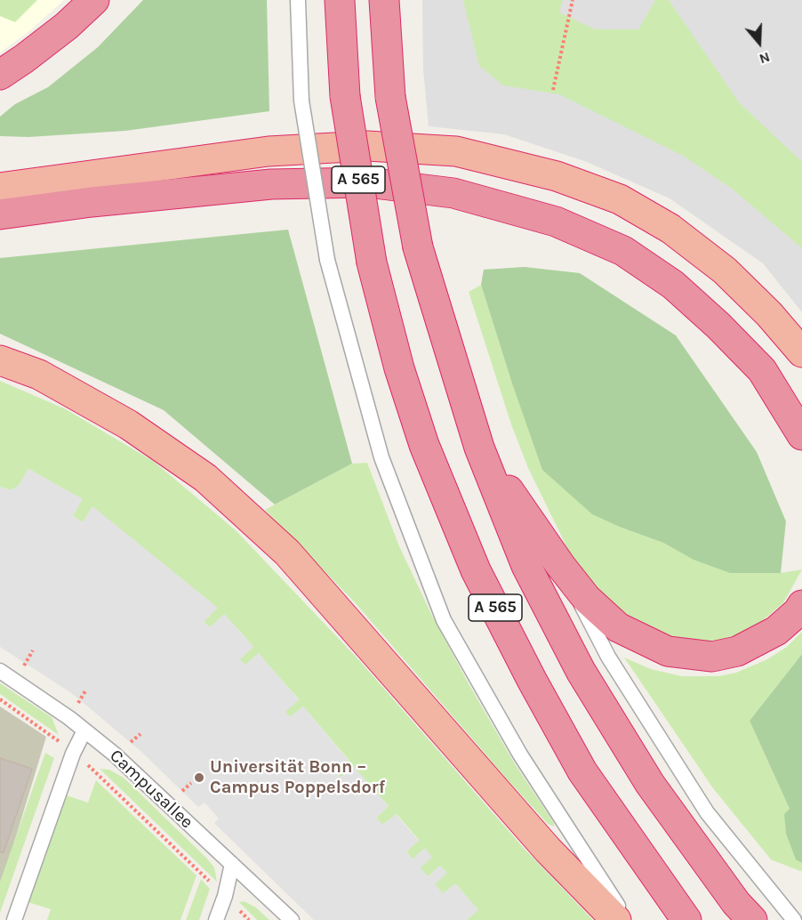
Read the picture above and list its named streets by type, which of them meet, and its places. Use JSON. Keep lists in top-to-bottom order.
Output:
{
  "streets": {
    "highway": ["A 565"],
    "lane": ["Campusallee"]
  },
  "places": ["Universität Bonn – Campus Poppelsdorf"],
  "north": "bottom"
}
